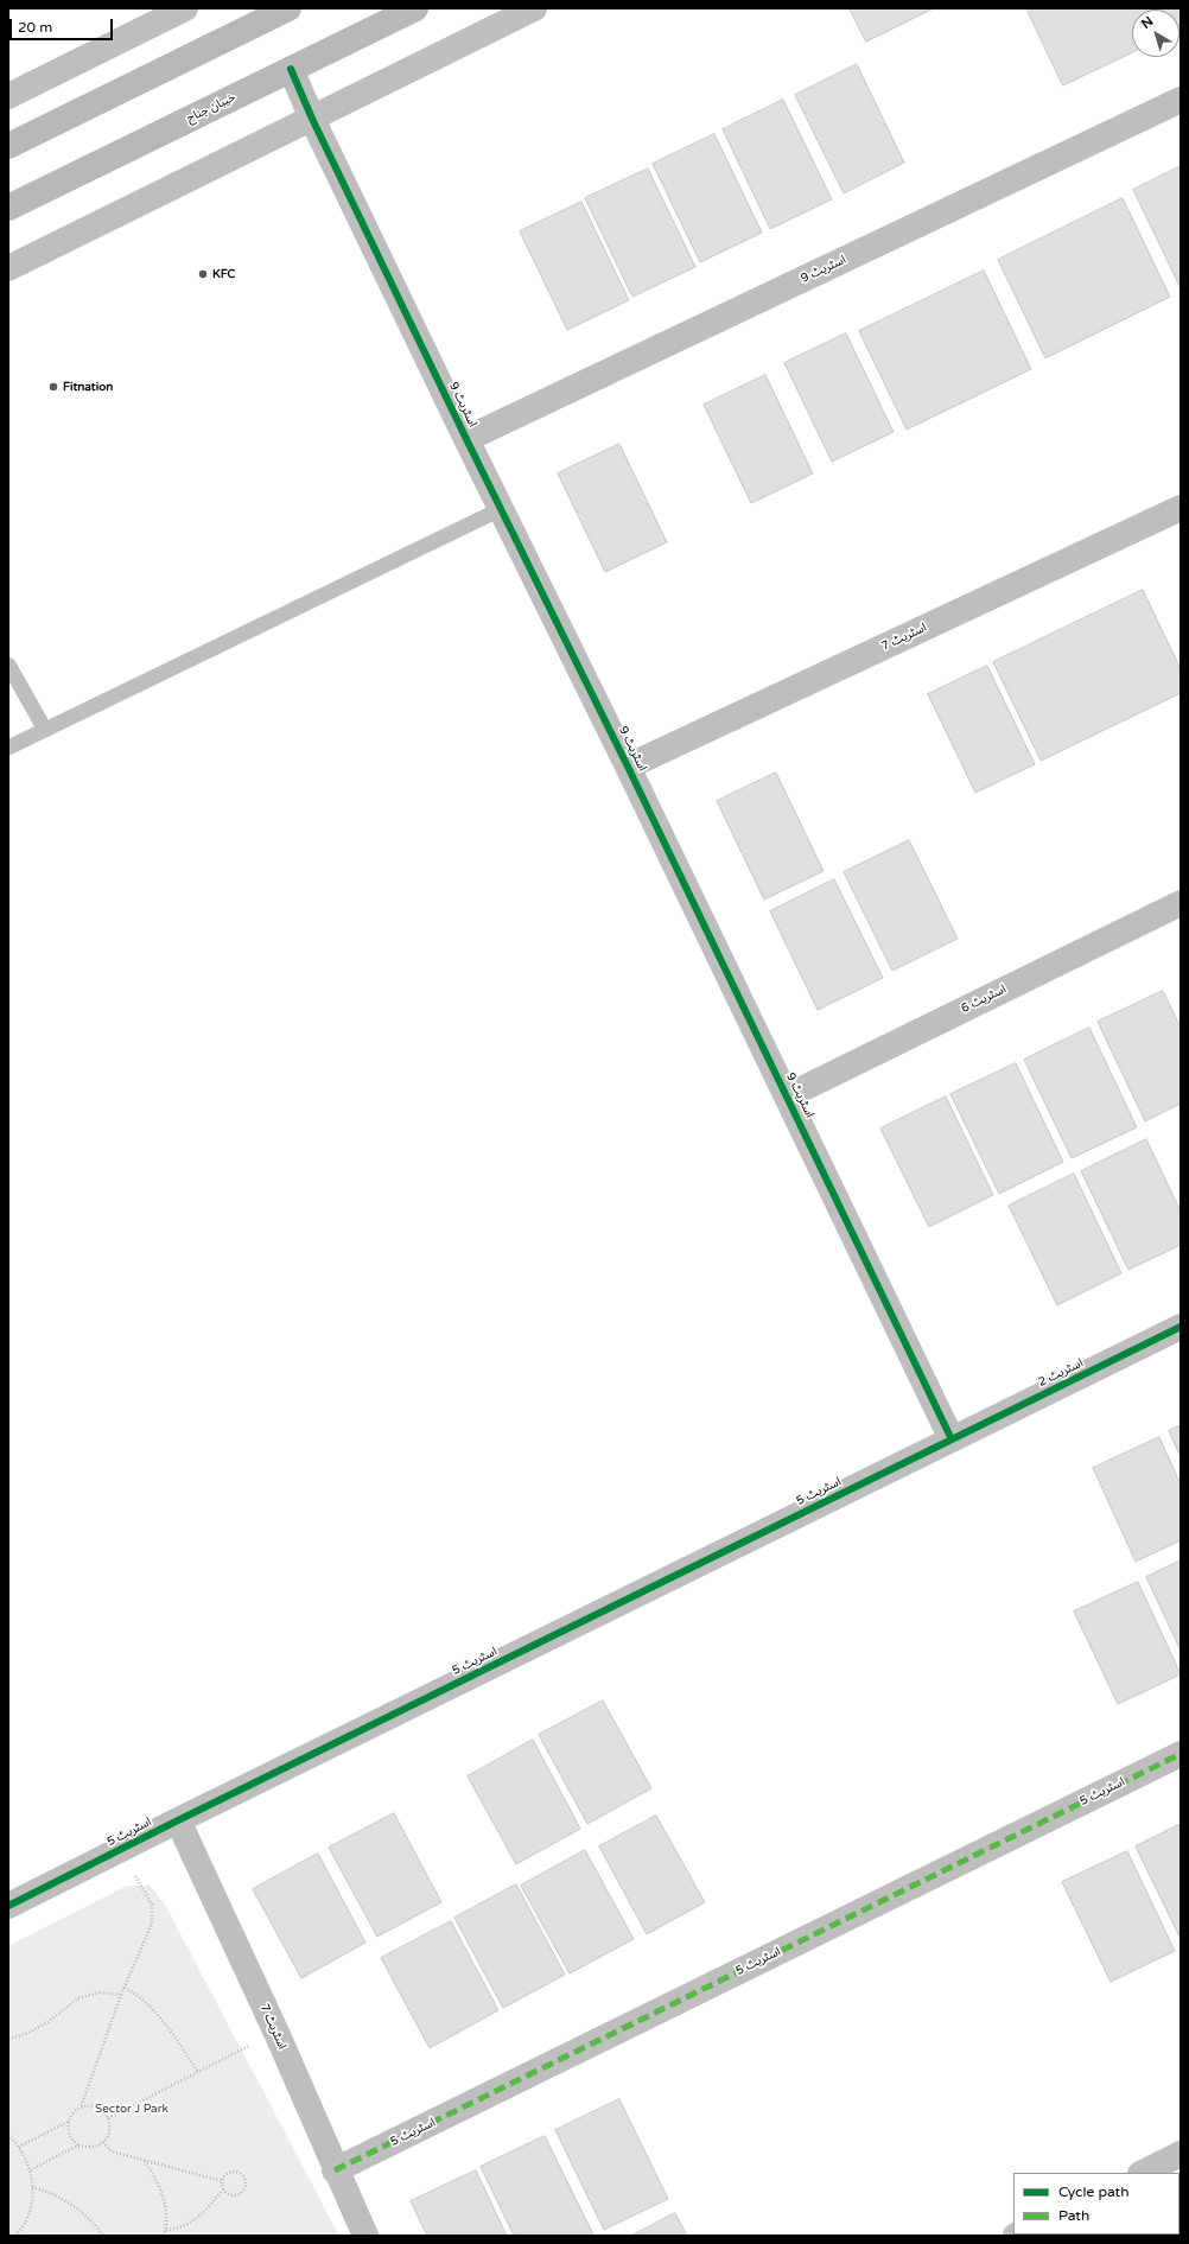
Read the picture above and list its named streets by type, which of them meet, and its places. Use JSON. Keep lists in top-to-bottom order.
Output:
{
  "streets": {
    "main road": ["خیبان جناح"],
    "street": [
      "اسٹریٹ 9",
      "اسٹریٹ 7",
      "اسٹریٹ 6",
      "اسٹریٹ 2",
      "اسٹریٹ 5"
    ]
  },
  "crossings": [
    ["خیبان جناح", "اسٹریٹ 9"],
    ["اسٹریٹ 9", "اسٹریٹ 7"],
    ["اسٹریٹ 9", "اسٹریٹ 6"],
    ["اسٹریٹ 9", "اسٹریٹ 2"],
    ["اسٹریٹ 9", "اسٹریٹ 5"],
    ["اسٹریٹ 7", "اسٹریٹ 5"],
    ["اسٹریٹ 2", "اسٹریٹ 5"]
  ],
  "parks": ["Sector J Park"],
  "places": ["KFC", "Fitnation"],
  "legend": ["Cycle path", "Path"],
  "scale_bar": "20 m",
  "north": "top left"
}
